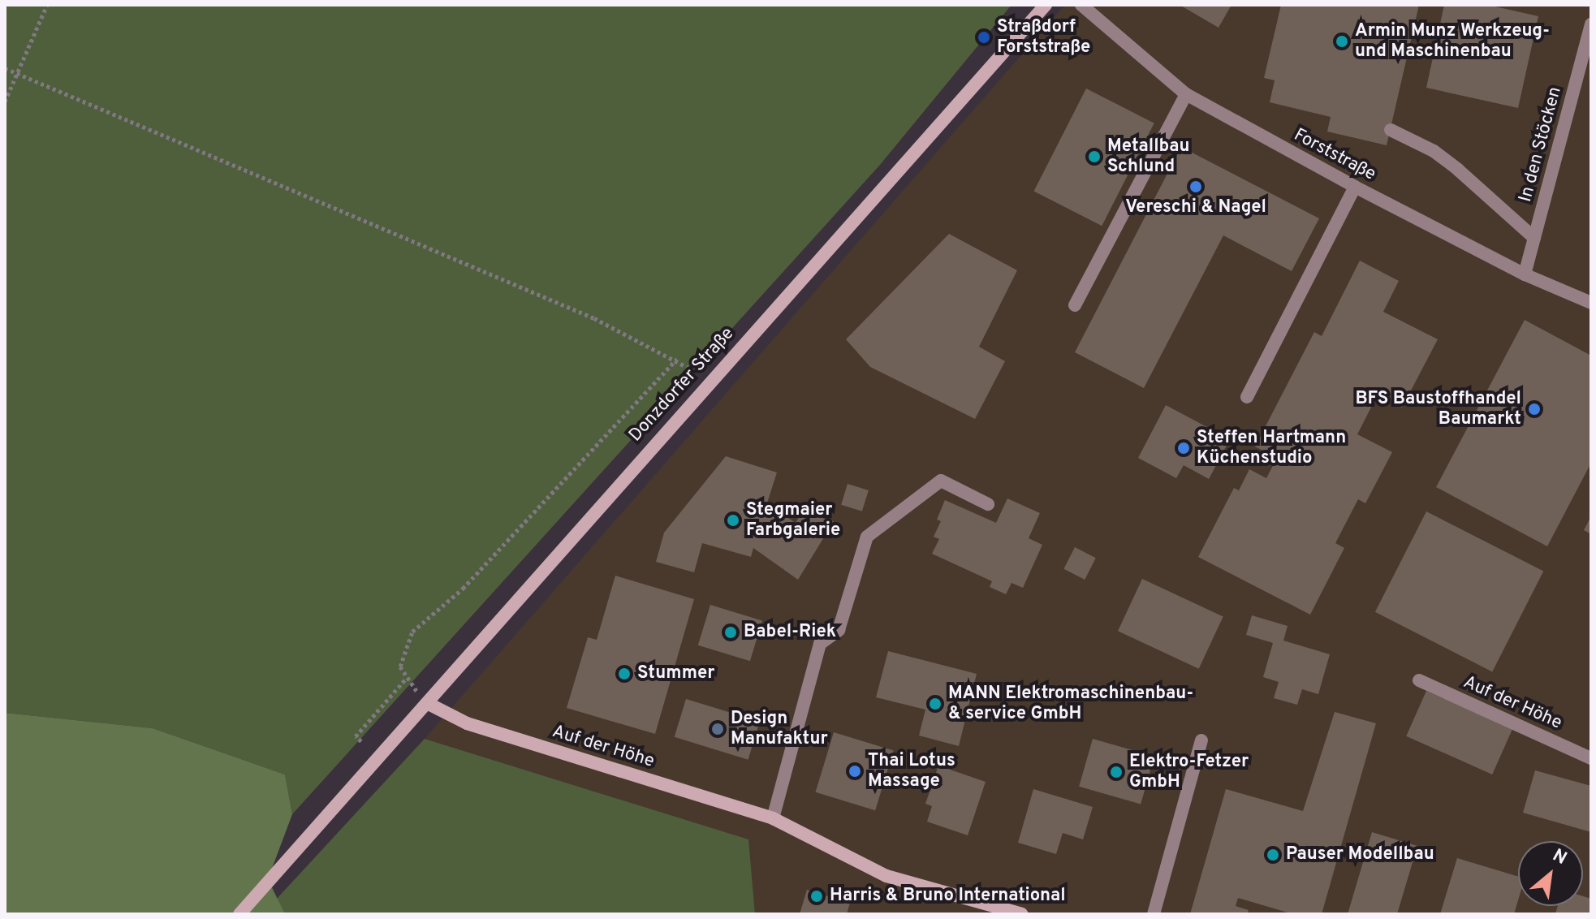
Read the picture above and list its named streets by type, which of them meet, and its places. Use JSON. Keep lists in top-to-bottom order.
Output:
{
  "streets": {
    "main road": ["Donzdorfer Straße", "Auf der Höhe"],
    "street": ["In den Stöcken", "Forststraße"]
  },
  "crossings": [
    ["In den Stöcken", "Forststraße"],
    ["Donzdorfer Straße", "Auf der Höhe"]
  ],
  "places": [
    "Straßdorf Forststraße",
    "Armin Munz Werkzeug- und Maschinenbau",
    "Metallbau Schlund",
    "Vereschi & Nagel",
    "BFS Baustoffhandel Baumarkt",
    "Steffen Hartmann Küchenstudio",
    "Stegmaier Farbgalerie",
    "Babel-Riek",
    "Stummer",
    "MANN Elektromaschinenbau- & service GmbH",
    "Design Manufaktur",
    "Thai Lotus Massage",
    "Elektro-Fetzer GmbH",
    "Pauser Modellbau",
    "Harris & Bruno International"
  ],
  "north": "top right"
}
